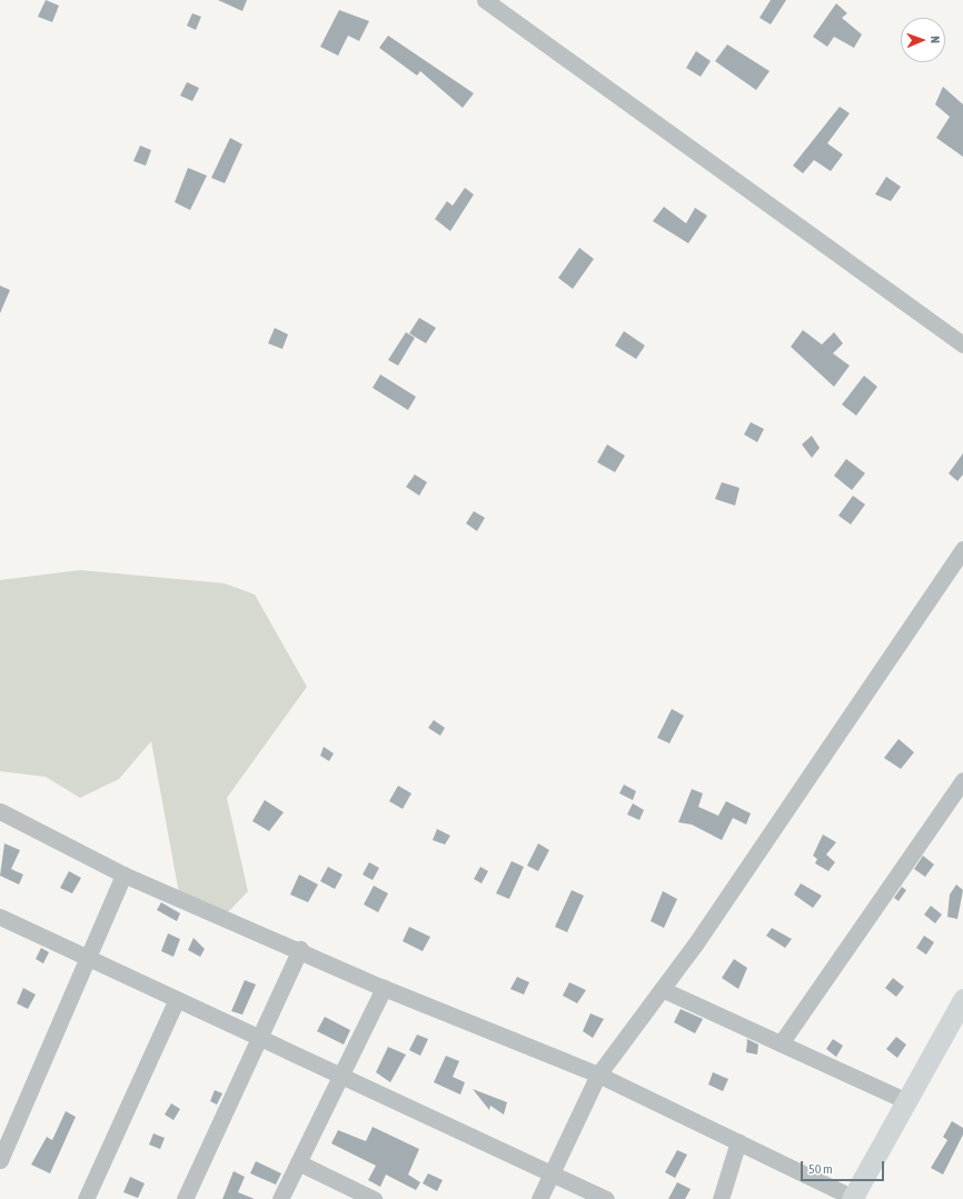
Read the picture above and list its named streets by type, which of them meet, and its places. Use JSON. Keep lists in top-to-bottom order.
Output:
{
  "scale_bar": "50 m",
  "north": "right"
}
